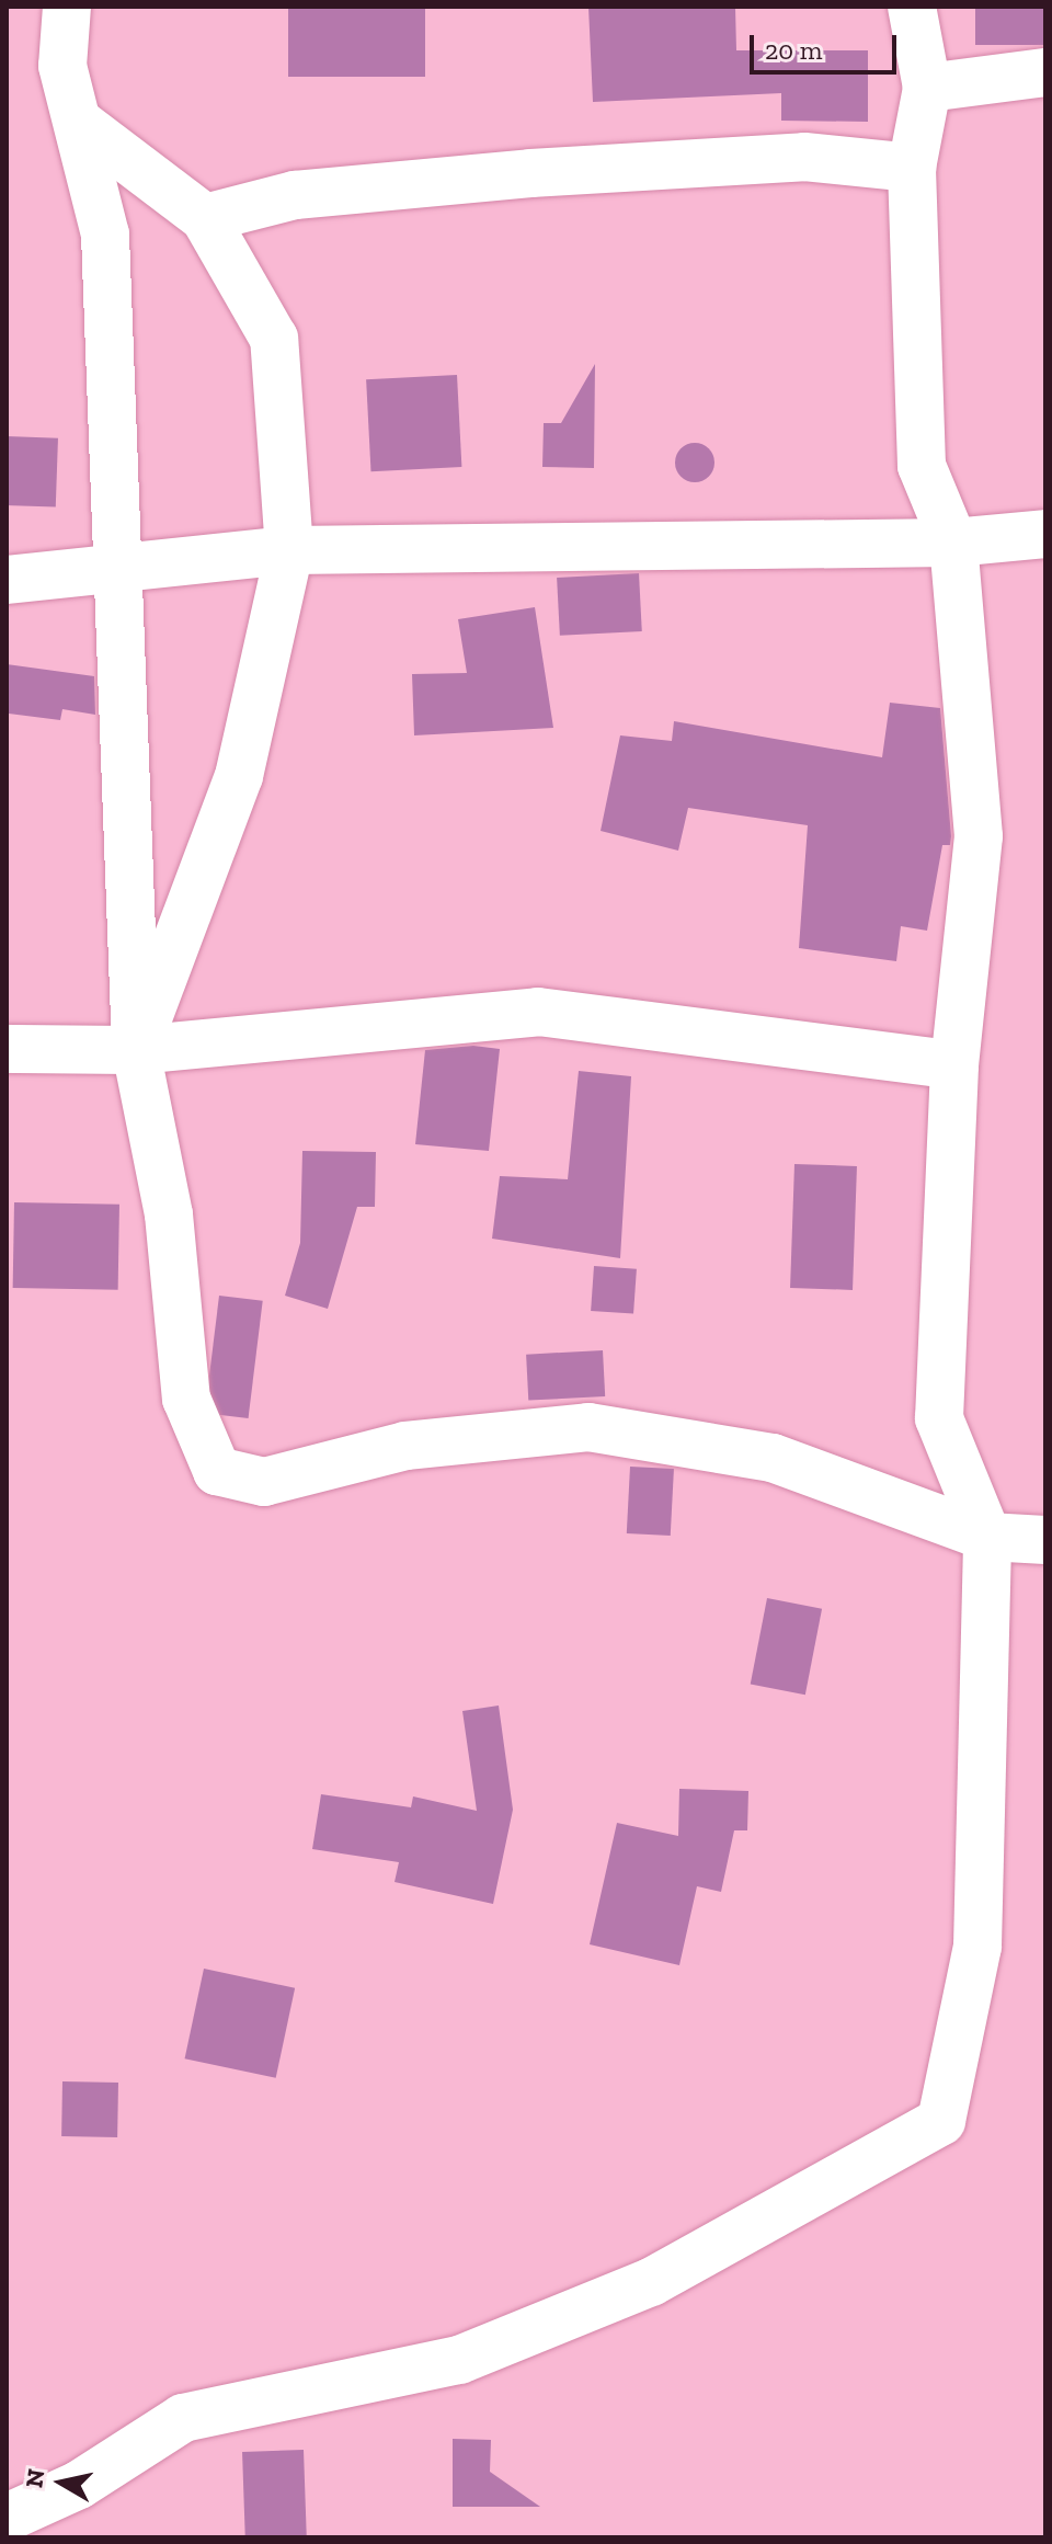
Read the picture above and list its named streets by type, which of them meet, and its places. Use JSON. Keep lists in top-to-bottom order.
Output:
{
  "scale_bar": "20 m",
  "north": "left"
}
